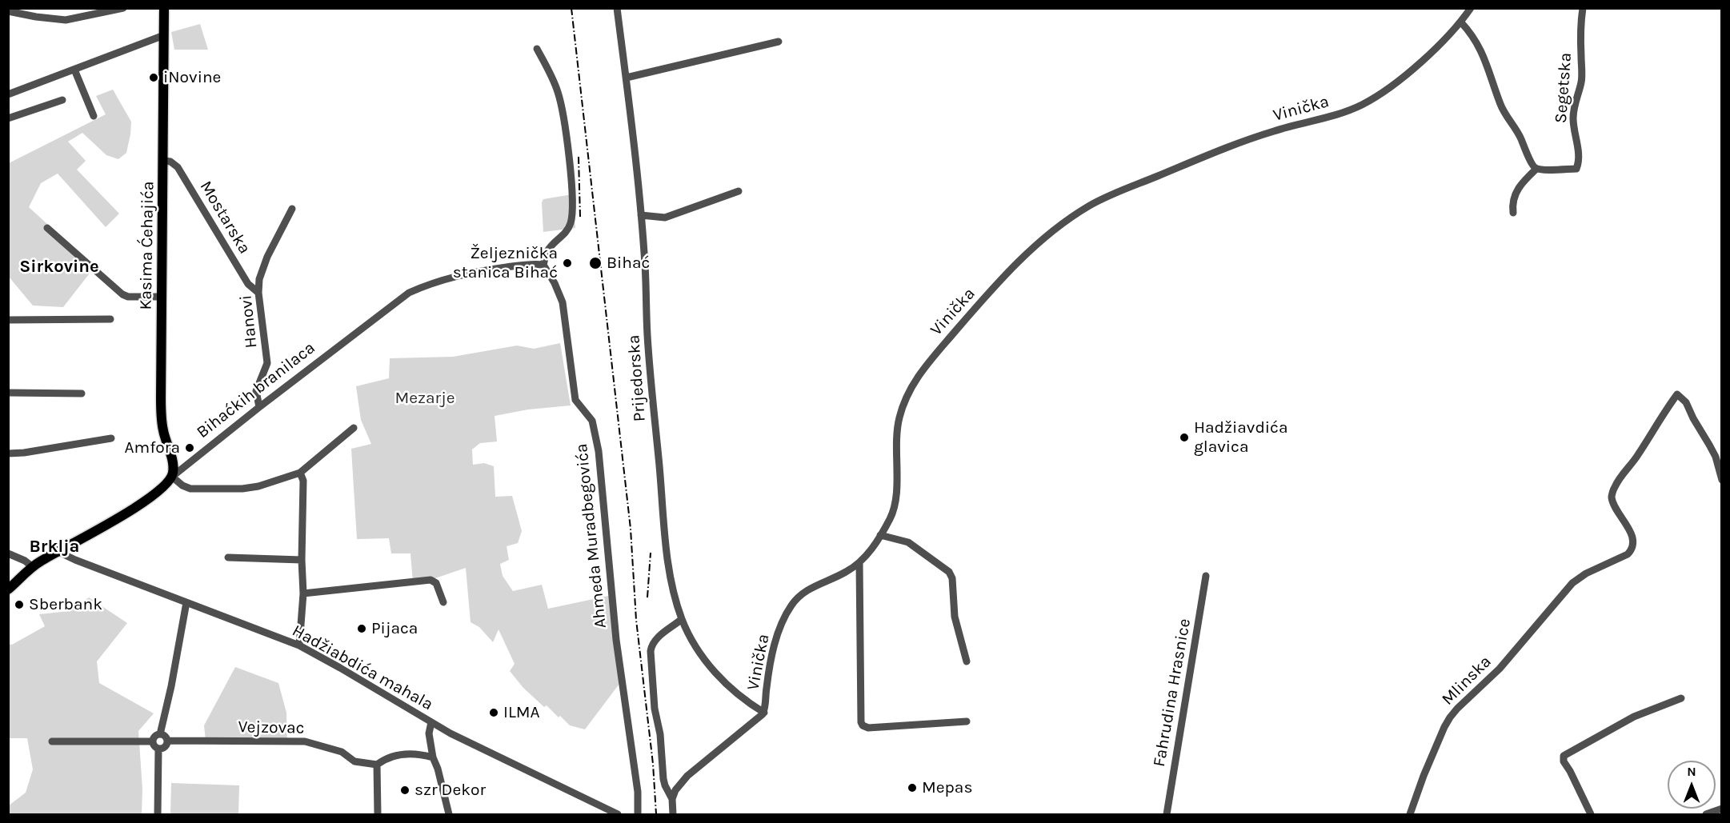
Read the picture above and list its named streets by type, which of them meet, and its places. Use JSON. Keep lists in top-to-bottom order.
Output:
{
  "streets": {
    "main road": ["Kasima Ćehajića", "Bihaćkih branilaca"],
    "street": [
      "Segetska",
      "Vinička",
      "Mostarska",
      "Hanovi",
      "Prijedorska",
      "Ahmeda Muradbegovića",
      "Hadžiabdića mahala",
      "Mlinska",
      "Fahrudina Hrasnice",
      "Vejzovac"
    ]
  },
  "crossings": [
    ["Vinička", "Prijedorska"],
    ["Mostarska", "Kasima Ćehajića"],
    ["Mostarska", "Hanovi"],
    ["Kasima Ćehajića", "Bihaćkih branilaca"],
    ["Hanovi", "Bihaćkih branilaca"],
    ["Bihaćkih branilaca", "Ahmeda Muradbegovića"],
    ["Bihaćkih branilaca", "Hadžiabdića mahala"]
  ],
  "districts": ["Sirkovine", "Brklja"],
  "parks": ["Mezarje"],
  "places": [
    "iNovine",
    "Željeznička stanica Bihać",
    "Bihać",
    "Hadžiavdića glavica",
    "Amfora",
    "Sberbank",
    "Pijaca",
    "ILMA",
    "Mepas",
    "szr Dekor"
  ],
  "north": "top"
}
